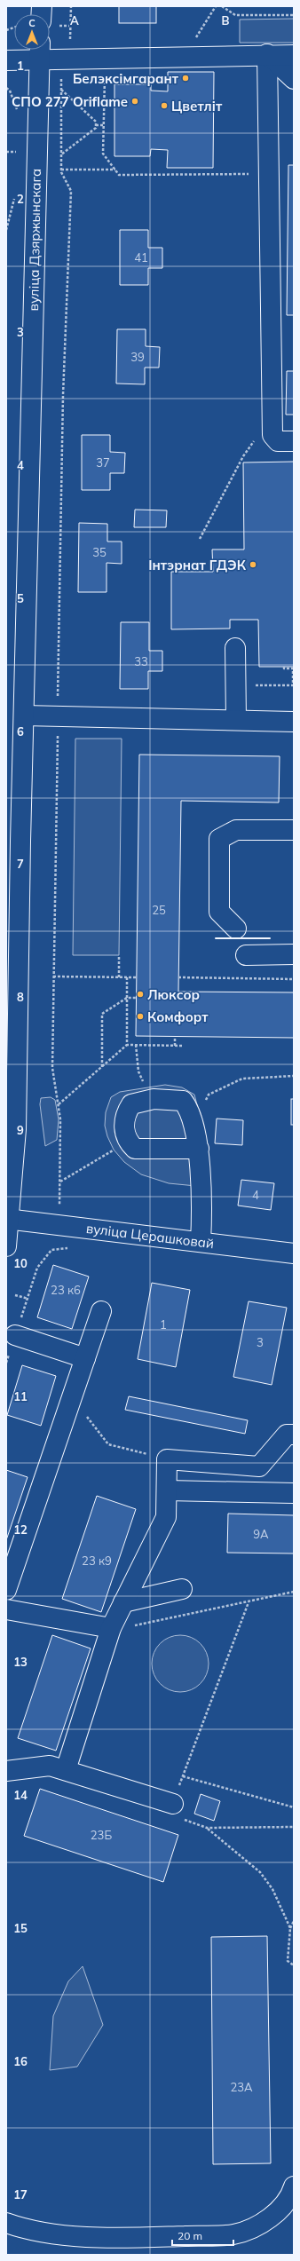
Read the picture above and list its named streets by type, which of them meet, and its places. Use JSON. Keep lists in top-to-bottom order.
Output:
{
  "streets": {
    "main road": ["вуліца Дзяржынскага", "вуліца Церашковай"]
  },
  "crossings": [
    ["вуліца Дзяржынскага", "вуліца Церашковай"]
  ],
  "places": [
    "Белэксімгарант",
    "СПО 277 Oriflame",
    "Цветліт",
    "Інтэрнат ГДЭК",
    "Люксор",
    "Комфорт"
  ],
  "house_numbers": [
    "41",
    "39",
    "37",
    "35",
    "33",
    "25",
    "4",
    "23 к6",
    "1",
    "3",
    "9А",
    "23 к9",
    "23Б",
    "23А"
  ],
  "scale_bar": "20 m",
  "north": "top",
  "grid": {
    "columns": ["A", "B"],
    "rows": [
      "1",
      "2",
      "3",
      "4",
      "5",
      "6",
      "7",
      "8",
      "9",
      "10",
      "11",
      "12",
      "13",
      "14",
      "15",
      "16",
      "17"
    ]
  }
}
